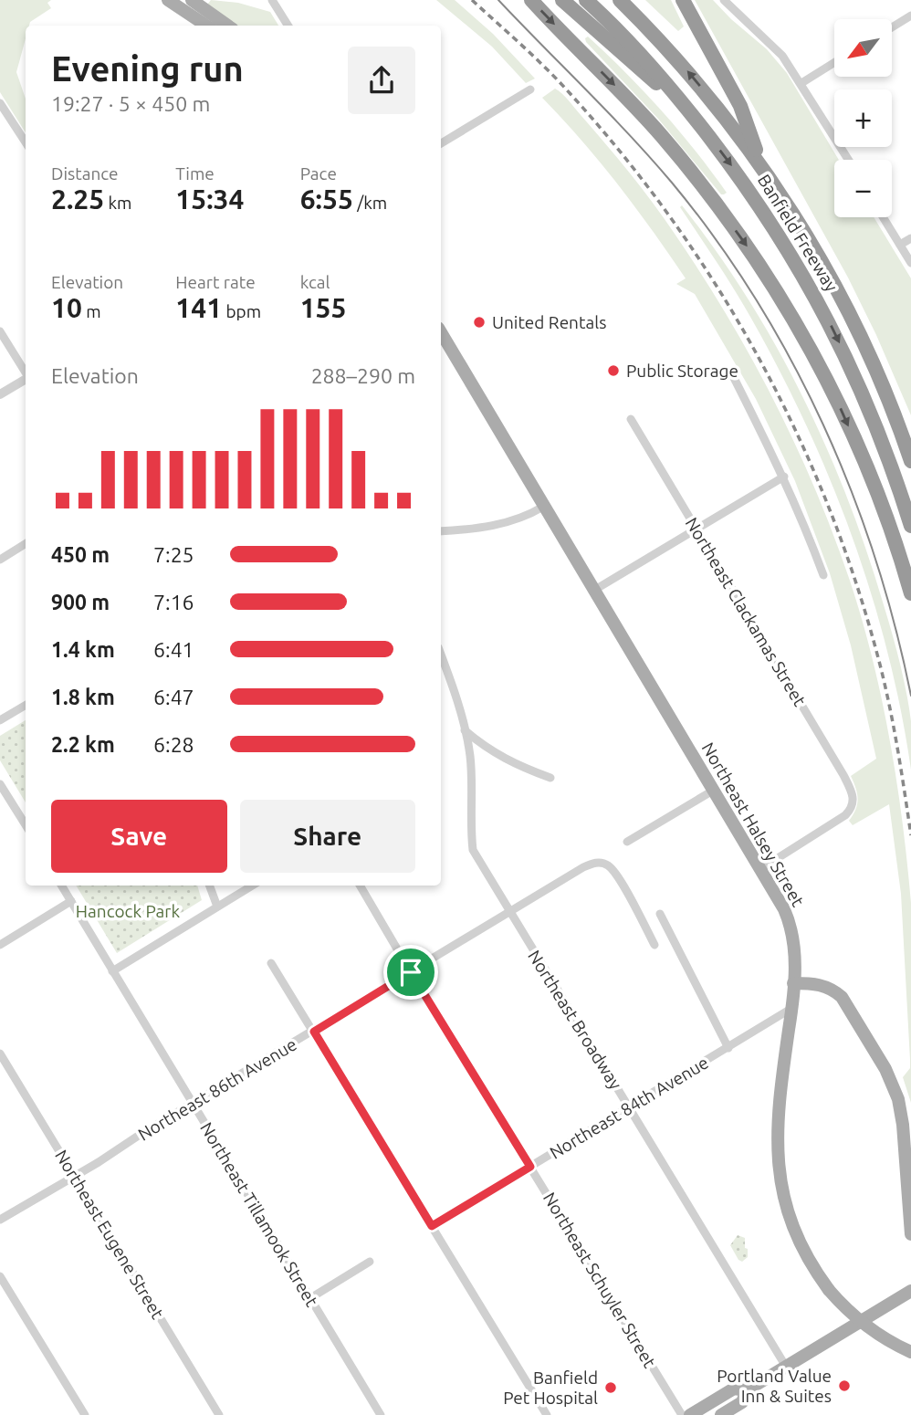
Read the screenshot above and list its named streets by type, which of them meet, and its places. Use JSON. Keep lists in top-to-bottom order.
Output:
{
  "streets": {
    "highway": ["Banfield Freeway"],
    "main road": ["Northeast Halsey Street"],
    "street": [
      "Northeast Clackamas Street",
      "Northeast Broadway",
      "Northeast 86th Avenue",
      "Northeast 84th Avenue",
      "Northeast Tillamook Street",
      "Northeast Eugene Street",
      "Northeast Schuyler Street"
    ]
  },
  "crossings": [
    ["Northeast Clackamas Street", "Northeast Halsey Street"],
    ["Northeast Halsey Street", "Northeast 84th Avenue"],
    ["Northeast Broadway", "Northeast 86th Avenue"],
    ["Northeast Broadway", "Northeast 84th Avenue"],
    ["Northeast 86th Avenue", "Northeast Tillamook Street"],
    ["Northeast 86th Avenue", "Northeast Eugene Street"],
    ["Northeast 86th Avenue", "Northeast Schuyler Street"],
    ["Northeast 84th Avenue", "Northeast Schuyler Street"]
  ],
  "parks": ["Hancock Park"],
  "places": [
    "United Rentals",
    "Public Storage",
    "Portland Value Inn & Suites",
    "Banfield Pet Hospital"
  ],
  "north": "bottom left",
  "page": {
    "map_buttons": ["+", "−"],
    "heading": ["Evening run", "19:27 · 5 × 450 m"],
    "stats": [
      ["Distance", "2.25 km"],
      ["Time", "15:34"],
      ["Pace", "6:55 /km"],
      ["Elevation", "10 m"],
      ["Heart rate", "141 bpm"],
      ["kcal", "155"]
    ],
    "chart": ["Elevation", "288–290 m"],
    "list": [
      {
        "name": "450 m",
        "note": "7:25"
      },
      {
        "name": "900 m",
        "note": "7:16"
      },
      {
        "name": "1.4 km",
        "note": "6:41"
      },
      {
        "name": "1.8 km",
        "note": "6:47"
      },
      {
        "name": "2.2 km",
        "note": "6:28"
      }
    ],
    "buttons": ["Save", "Share"]
  }
}
